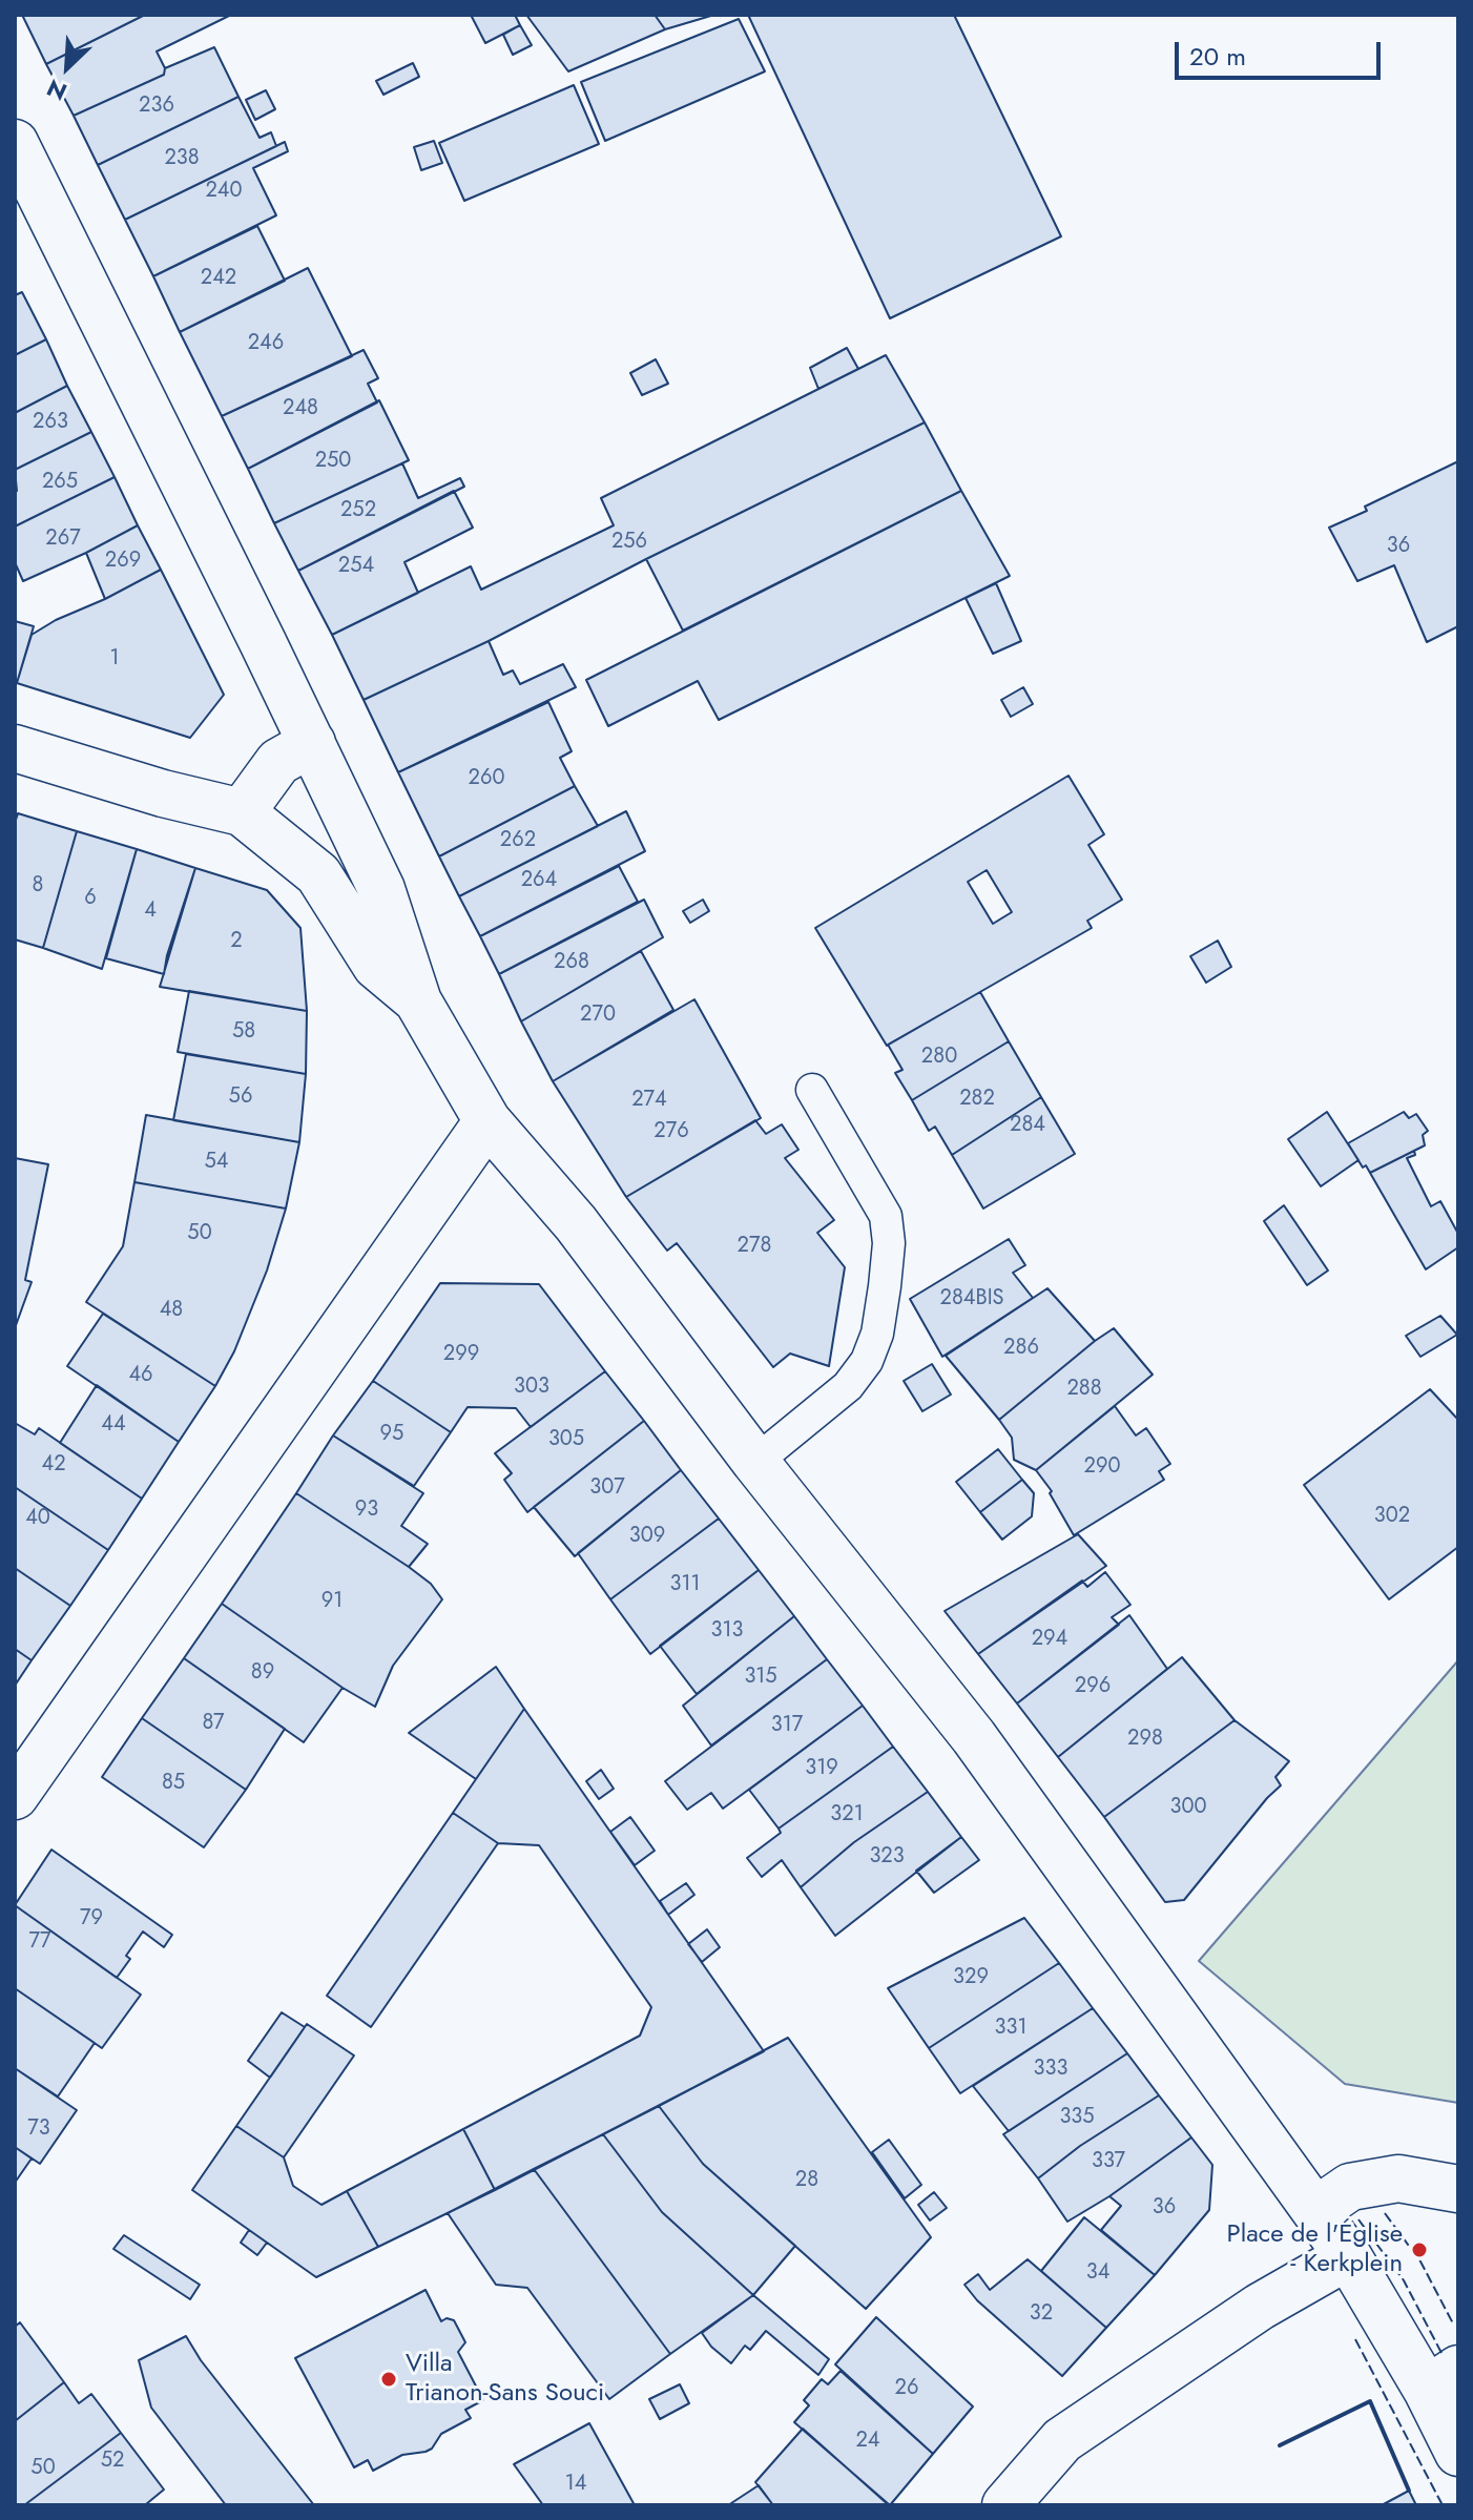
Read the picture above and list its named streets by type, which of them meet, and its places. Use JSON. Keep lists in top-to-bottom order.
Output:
{
  "places": ["Place de l'Église - Kerkplein", "Villa Trianon-Sans Souci"],
  "house_numbers": [
    "236",
    "238",
    "240",
    "242",
    "246",
    "248",
    "263",
    "250",
    "265",
    "252",
    "267",
    "256",
    "36",
    "269",
    "254",
    "1",
    "260",
    "262",
    "264",
    "8",
    "6",
    "4",
    "2",
    "268",
    "270",
    "58",
    "280",
    "56",
    "282",
    "274",
    "284",
    "276",
    "54",
    "50",
    "278",
    "284BIS",
    "48",
    "286",
    "299",
    "46",
    "303",
    "288",
    "44",
    "95",
    "305",
    "42",
    "290",
    "307",
    "93",
    "302",
    "40",
    "309",
    "311",
    "91",
    "313",
    "294",
    "89",
    "315",
    "296",
    "87",
    "317",
    "298",
    "319",
    "85",
    "300",
    "321",
    "323",
    "79",
    "77",
    "329",
    "331",
    "333",
    "335",
    "73",
    "337",
    "28",
    "36",
    "34",
    "32",
    "26",
    "24",
    "52",
    "50",
    "14"
  ],
  "scale_bar": "20 m",
  "north": "bottom left"
}
